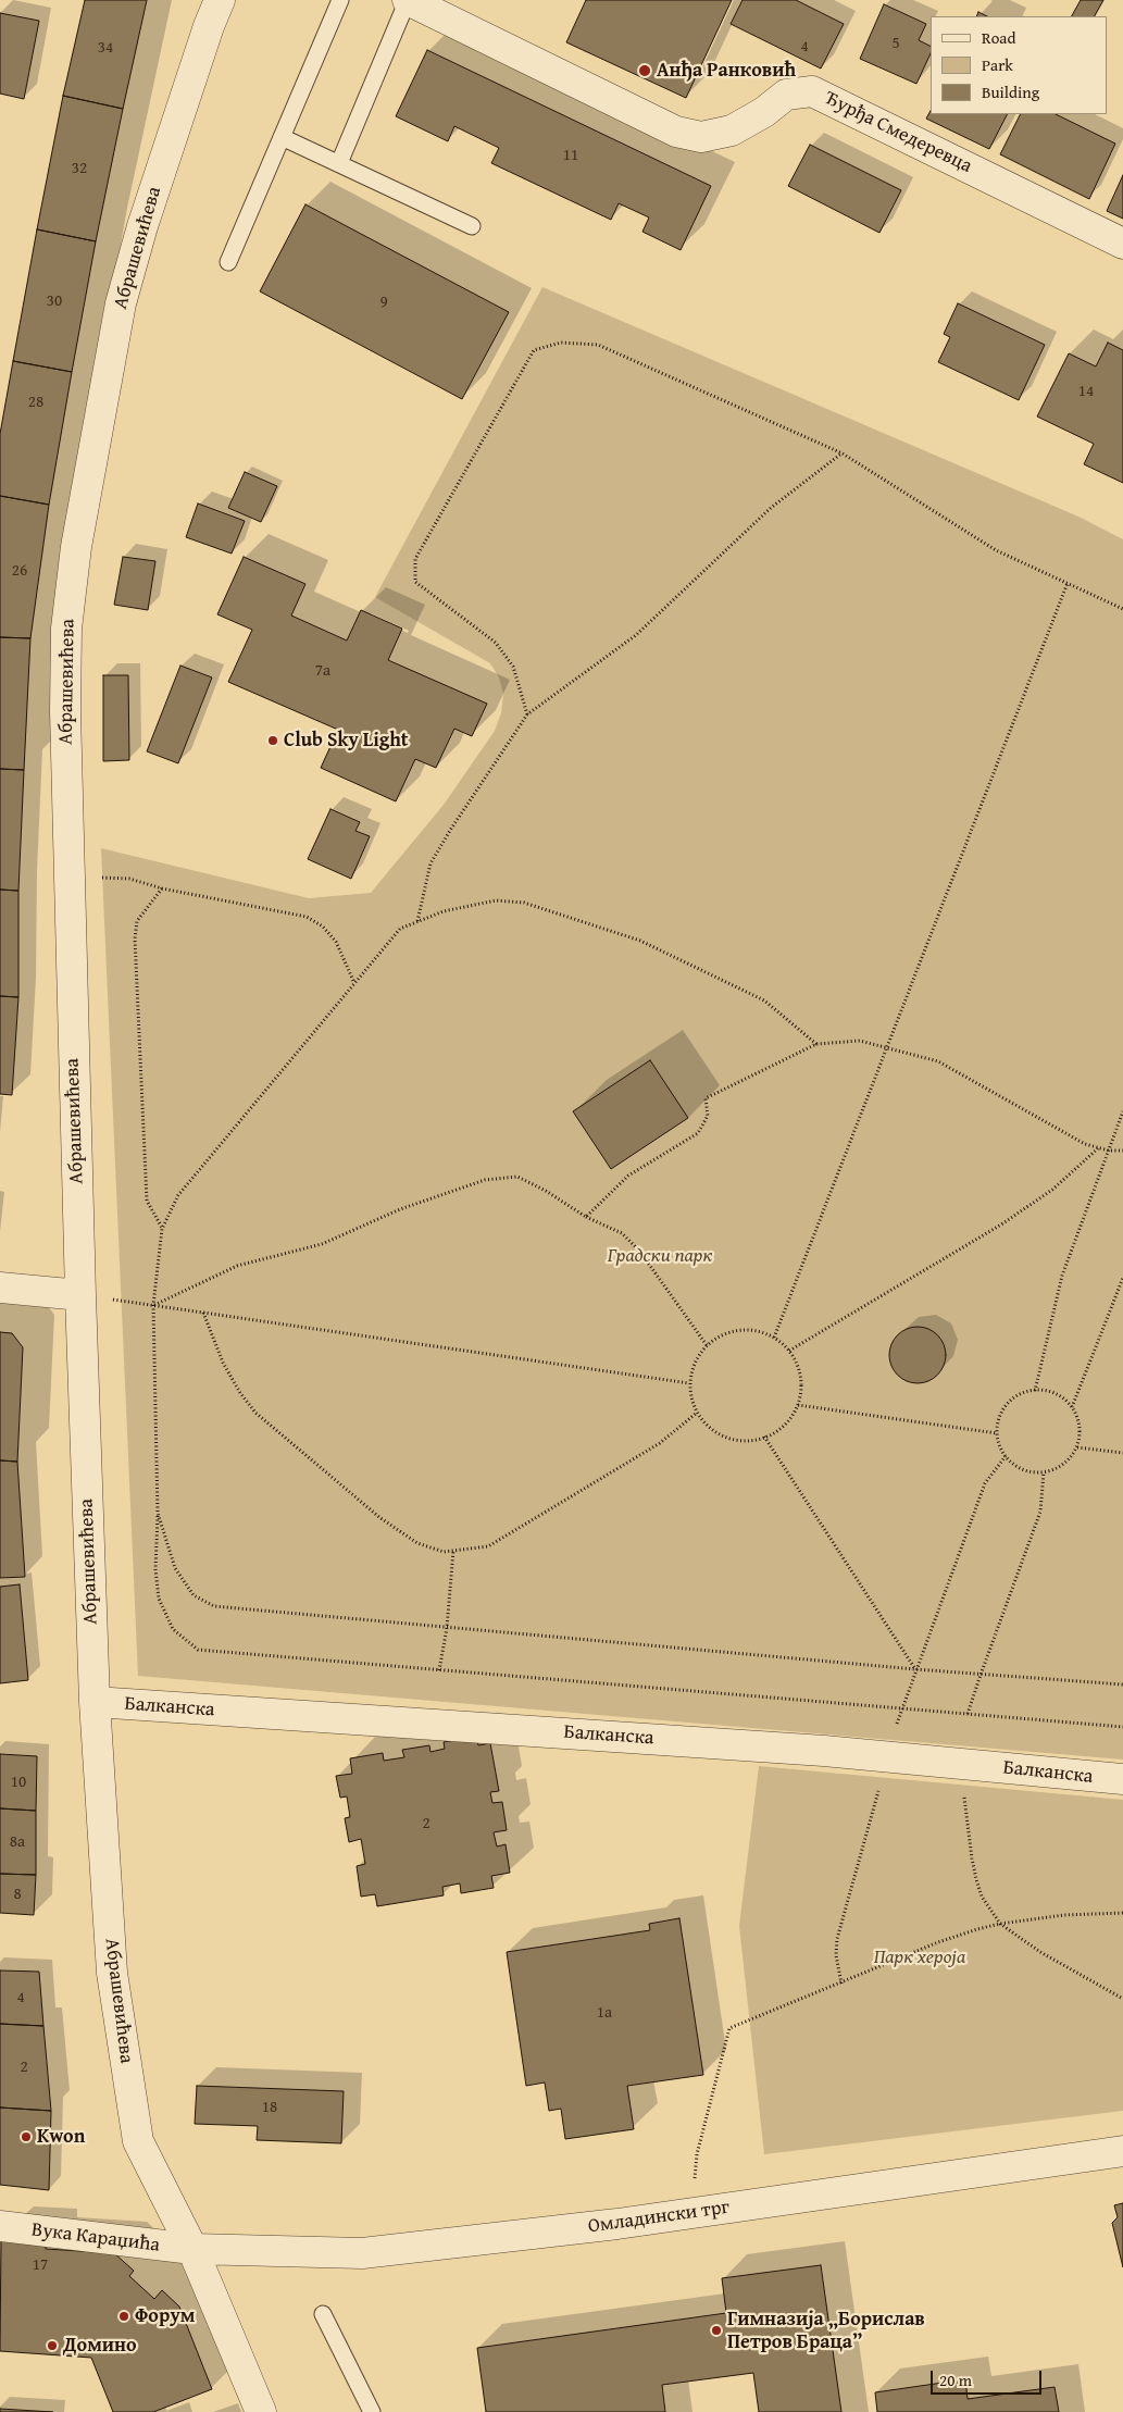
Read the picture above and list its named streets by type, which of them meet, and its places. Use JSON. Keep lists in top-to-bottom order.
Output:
{
  "streets": {
    "street": [
      "Ђурђа Смедеревца",
      "Абрашевићева",
      "Балканска",
      "Омладински трг",
      "Вука Караџића"
    ]
  },
  "crossings": [
    ["Абрашевићева", "Балканска"],
    ["Абрашевићева", "Омладински трг"],
    ["Абрашевићева", "Вука Караџића"],
    ["Омладински трг", "Вука Караџића"]
  ],
  "parks": ["Градски парк", "Парк хероја"],
  "places": [
    "Анђа Ранковић",
    "Club Sky Light",
    "Kwon",
    "Форум",
    "Гимназија „Борислав Петров Браца”",
    "Домино"
  ],
  "house_numbers": [
    "5",
    "4",
    "34",
    "11",
    "32",
    "30",
    "9",
    "14",
    "28",
    "26",
    "7a",
    "10",
    "2",
    "8a",
    "8",
    "4",
    "1a",
    "2",
    "18",
    "17"
  ],
  "legend": ["Road", "Park", "Building"],
  "scale_bar": "20 m"
}
